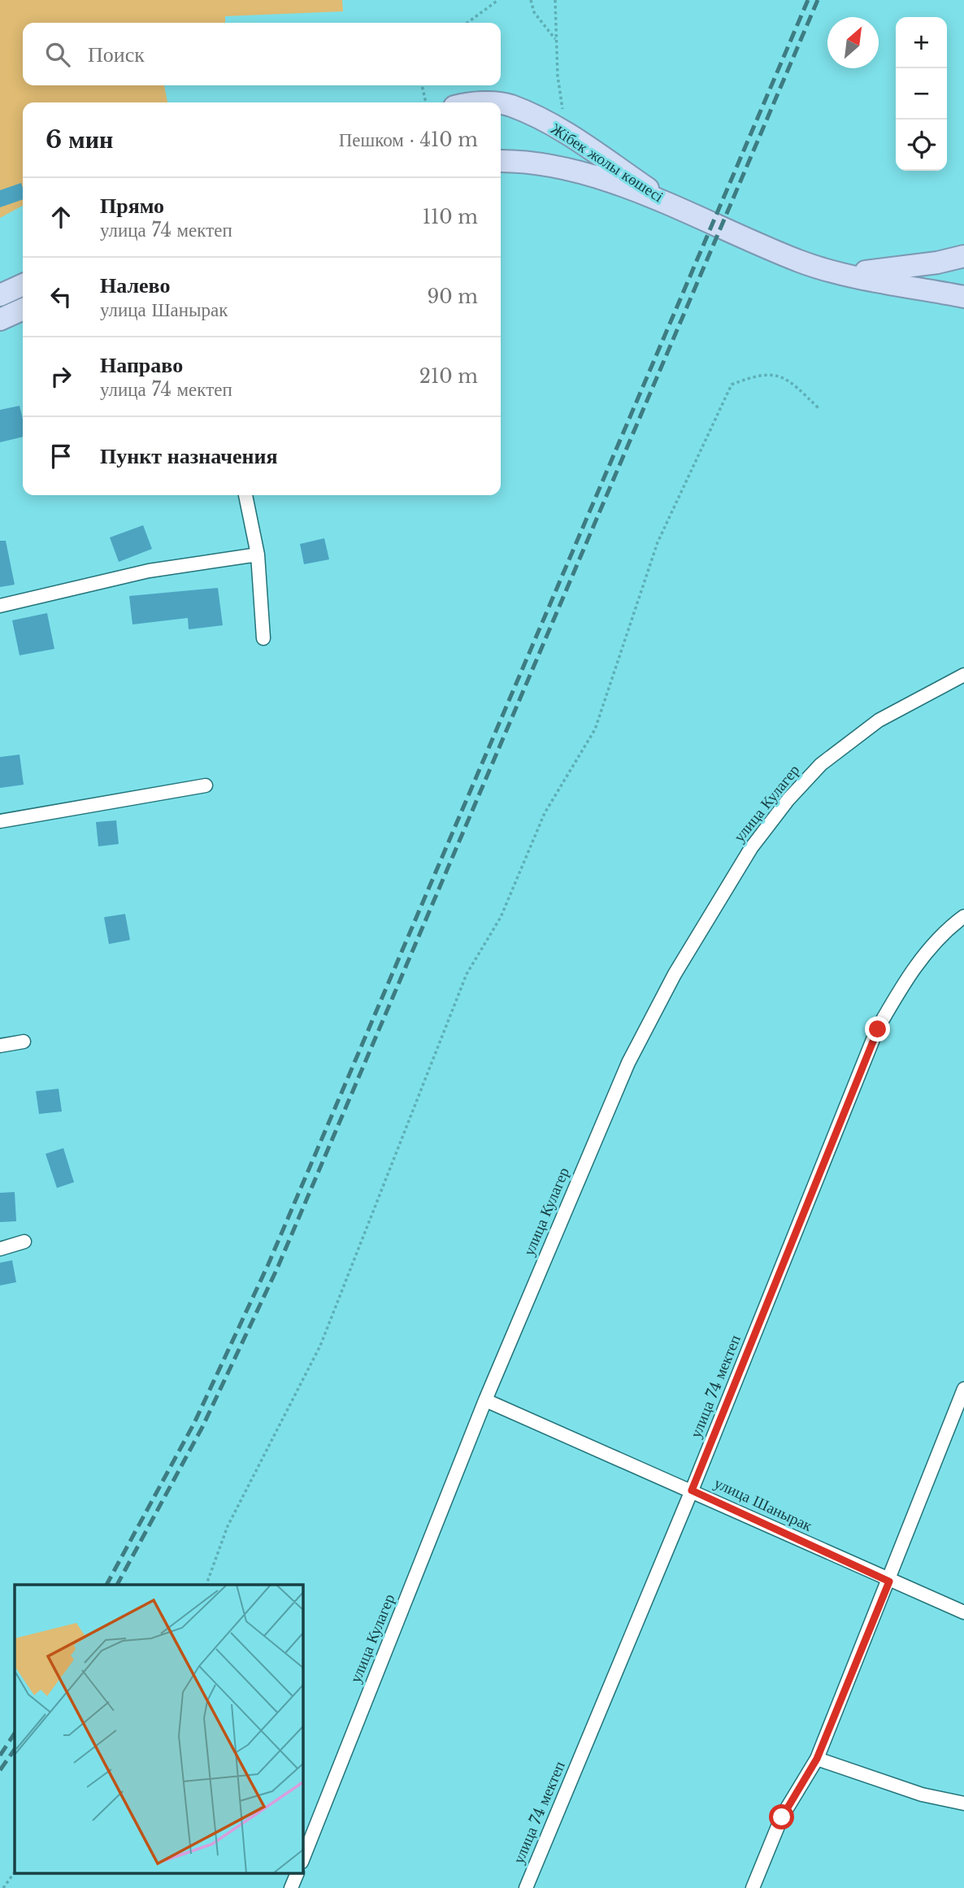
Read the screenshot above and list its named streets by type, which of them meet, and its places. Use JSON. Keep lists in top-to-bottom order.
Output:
{
  "streets": {
    "main road": ["Жібек жолы көшесі"],
    "street": ["улица Кулагер", "улица 74 мектеп", "улица Шанырак"]
  },
  "crossings": [
    ["улица Кулагер", "улица Шанырак"],
    ["улица 74 мектеп", "улица Шанырак"]
  ],
  "north": "top right",
  "page": {
    "map_buttons": ["+", "−"],
    "search": "Поиск",
    "heading": ["6 мин", "Пешком · 410 m"],
    "list": [
      ["Прямо", "улица 74 мектеп", "110 m"],
      ["Налево", "улица Шанырак", "90 m"],
      ["Направо", "улица 74 мектеп", "210 m"],
      "Пункт назначения"
    ]
  }
}
